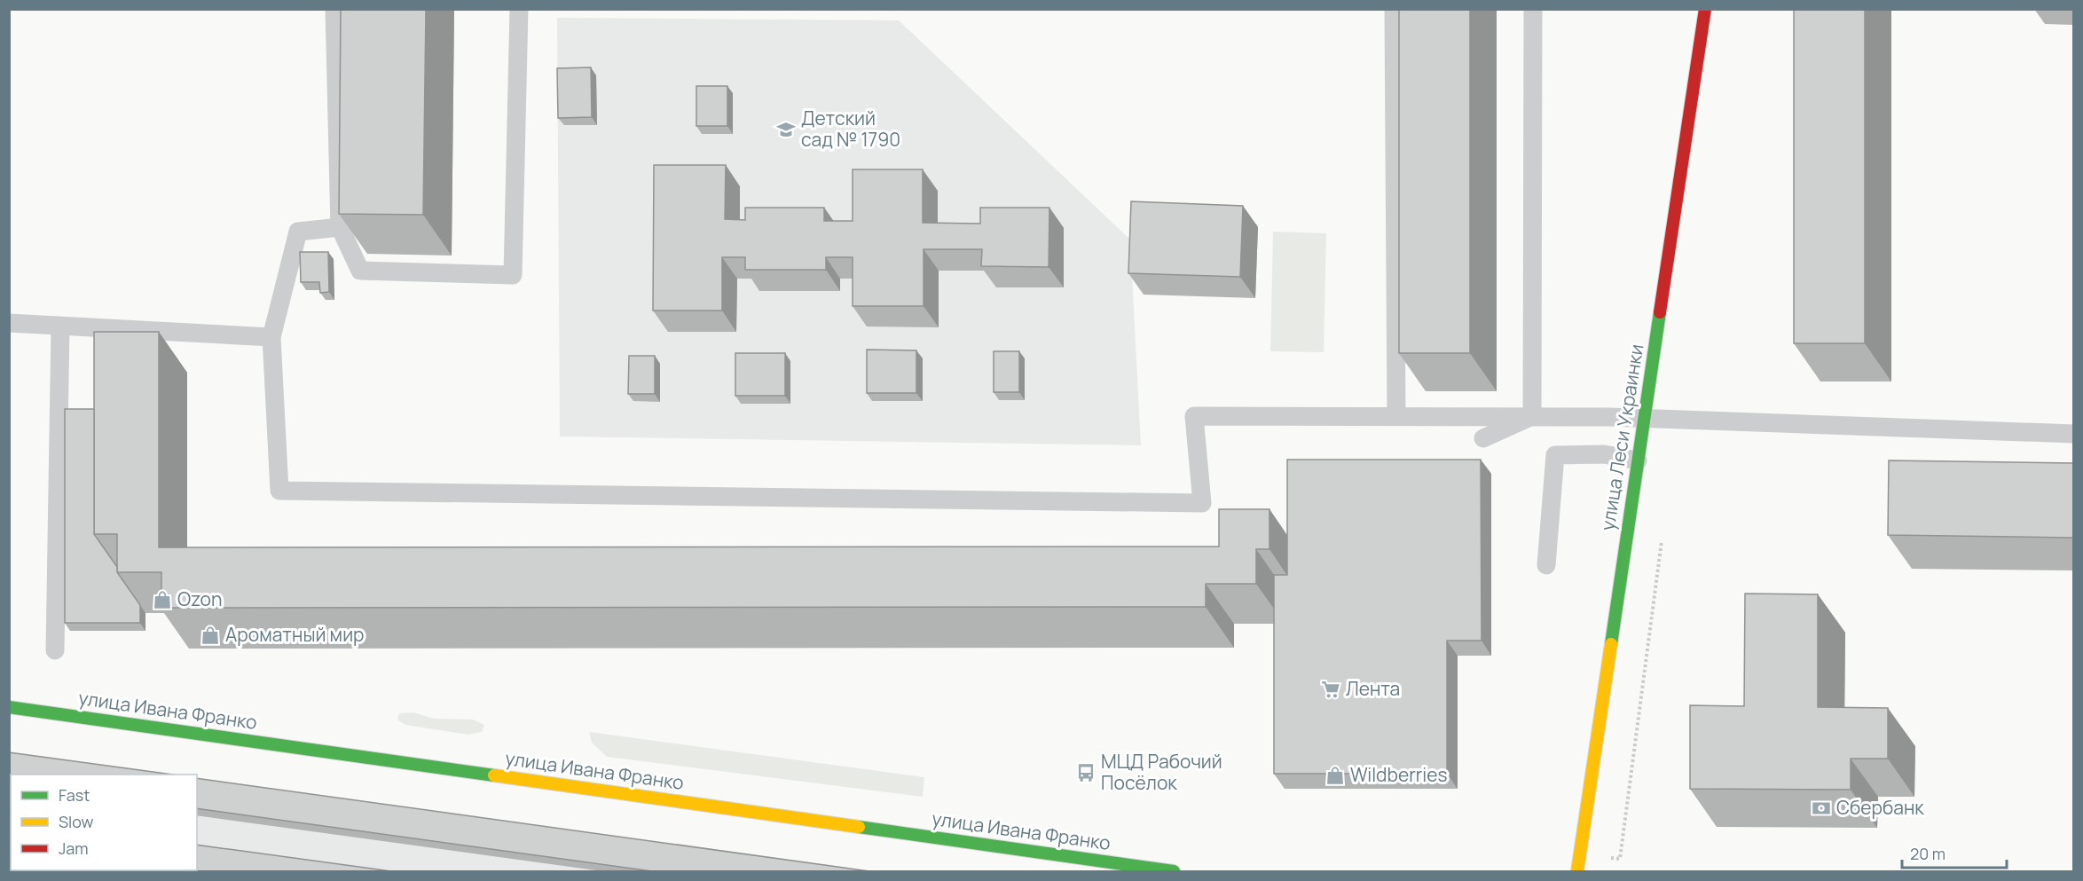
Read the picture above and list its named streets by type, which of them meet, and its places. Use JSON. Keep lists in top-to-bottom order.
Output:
{
  "streets": {
    "street": ["улица Леси Украинки", "улица Ивана Франко"]
  },
  "places": {
    "school or university": ["Детский сад № 1790"],
    "shop": ["Ozon", "Ароматный мир", "Wildberries"],
    "supermarket": ["Лента"],
    "bus stop": ["МЦД Рабочий Посёлок"],
    "bank": ["Сбербанк"]
  },
  "legend": ["Fast", "Slow", "Jam"],
  "scale_bar": "20 m"
}
